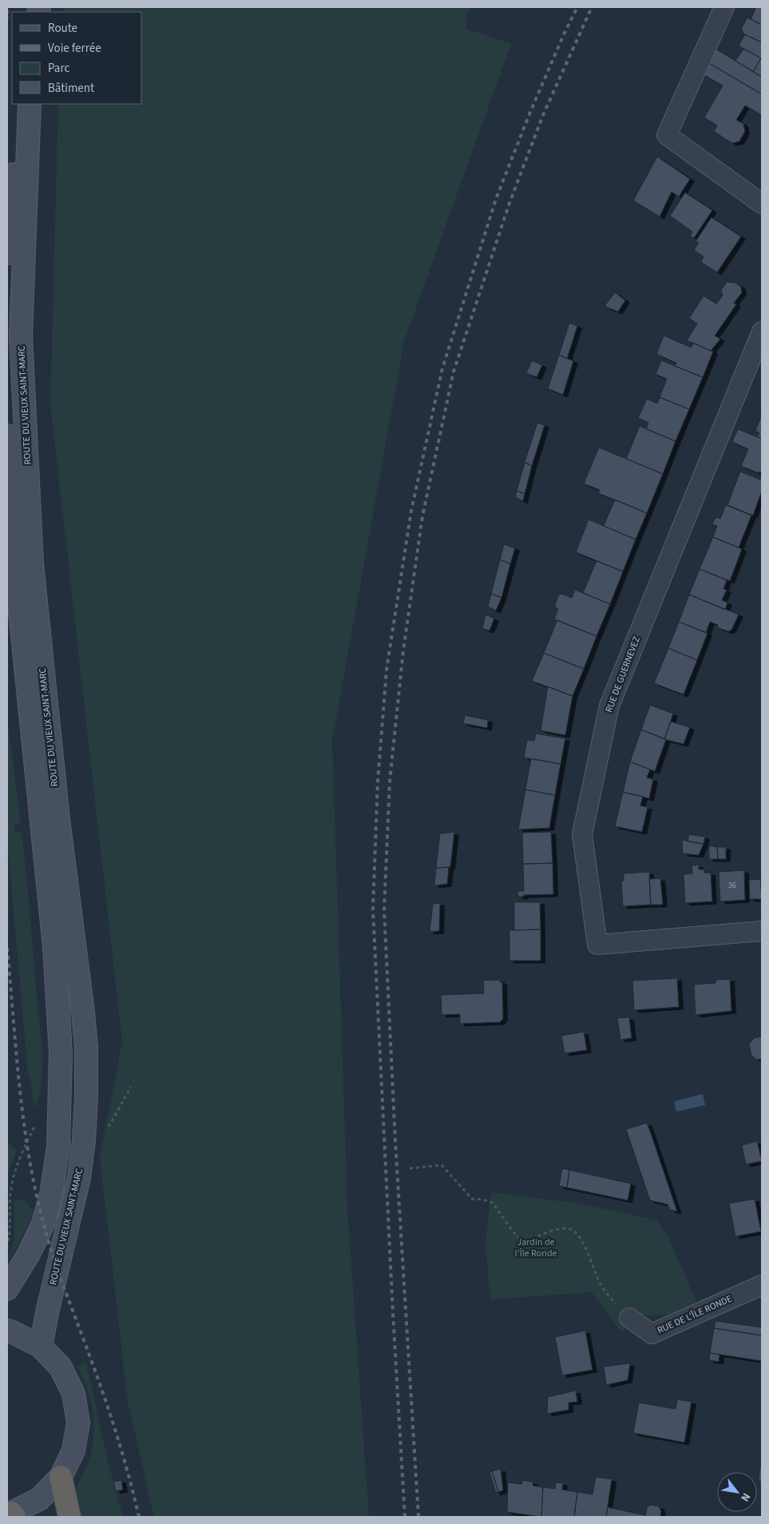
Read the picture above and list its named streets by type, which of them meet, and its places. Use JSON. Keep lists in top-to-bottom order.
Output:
{
  "streets": {
    "main road": ["ROUTE DU VIEUX SAINT-MARC"],
    "street": ["RUE DE GUERNEVEZ", "RUE DE L'ÎLE RONDE"]
  },
  "parks": ["Jardin de l'Île Ronde"],
  "house_numbers": ["36"],
  "legend": [
    "Route",
    "Voie ferrée",
    "Parc",
    "Bâtiment"
  ],
  "north": "bottom right"
}
